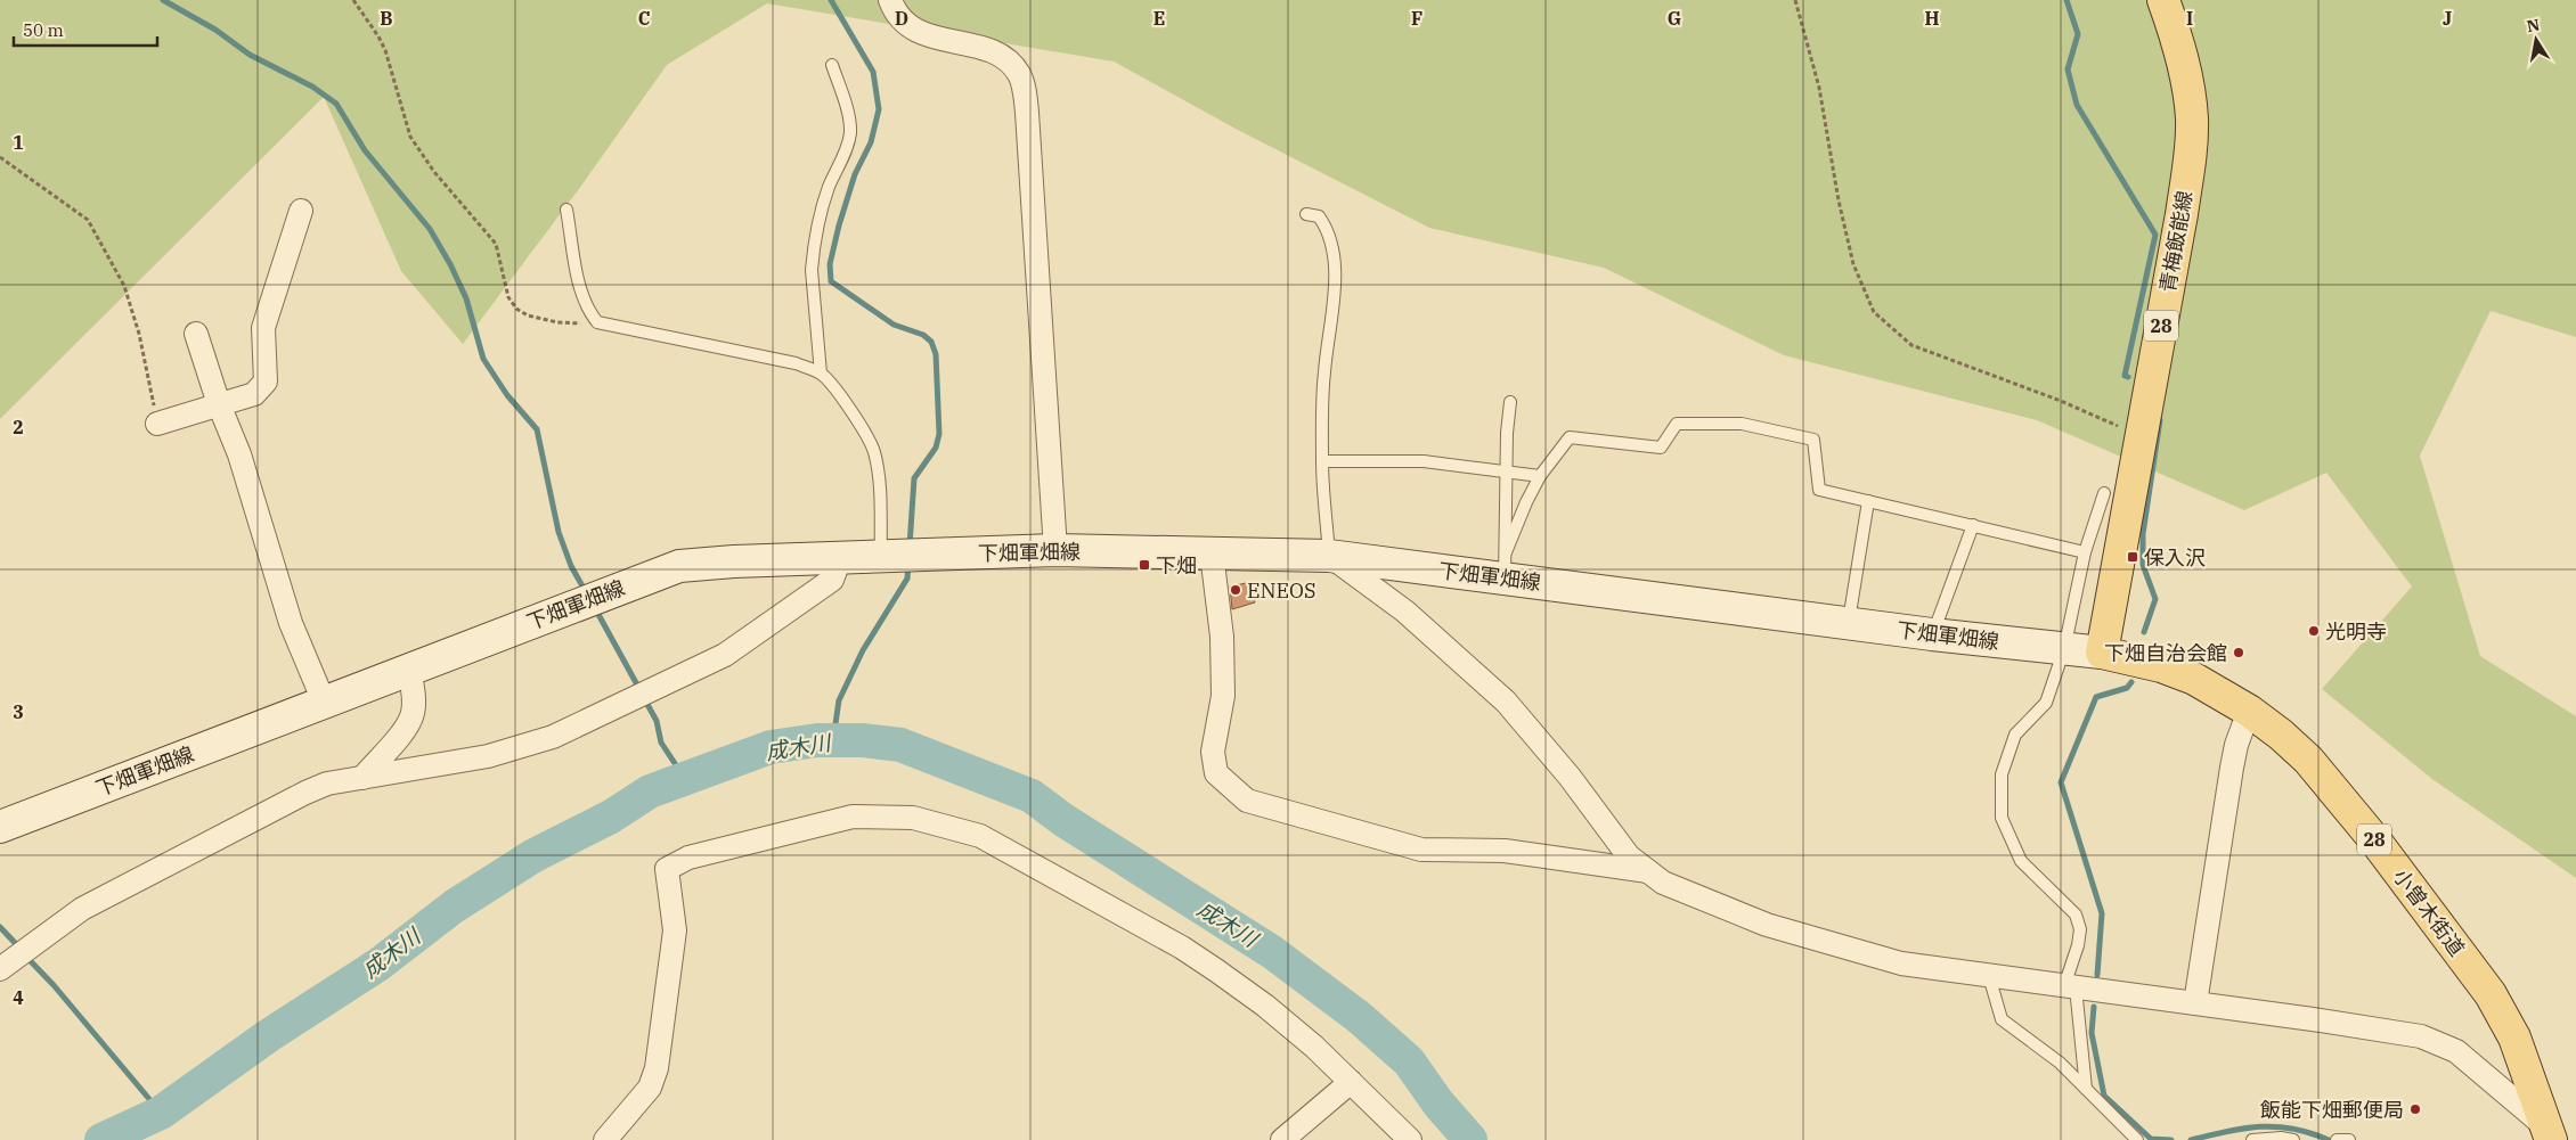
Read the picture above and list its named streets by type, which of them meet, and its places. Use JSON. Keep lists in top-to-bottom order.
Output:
{
  "streets": {
    "main road": [
      "青梅飯能線",
      "28",
      "下畑軍畑線",
      "小曽木街道"
    ]
  },
  "crossings": [
    ["青梅飯能線", "下畑軍畑線"],
    ["青梅飯能線", "小曽木街道"],
    ["下畑軍畑線", "小曽木街道"]
  ],
  "water": ["成木川"],
  "places": {
    "transit": ["保入沢", "下畑"],
    "other": [
      "ENEOS",
      "光明寺",
      "下畑自治会館",
      "飯能下畑郵便局"
    ]
  },
  "scale_bar": "50 m",
  "north": "top",
  "grid": {
    "columns": [
      "B",
      "C",
      "D",
      "E",
      "F",
      "G",
      "H",
      "I",
      "J"
    ],
    "rows": [
      "1",
      "2",
      "3",
      "4"
    ]
  }
}
